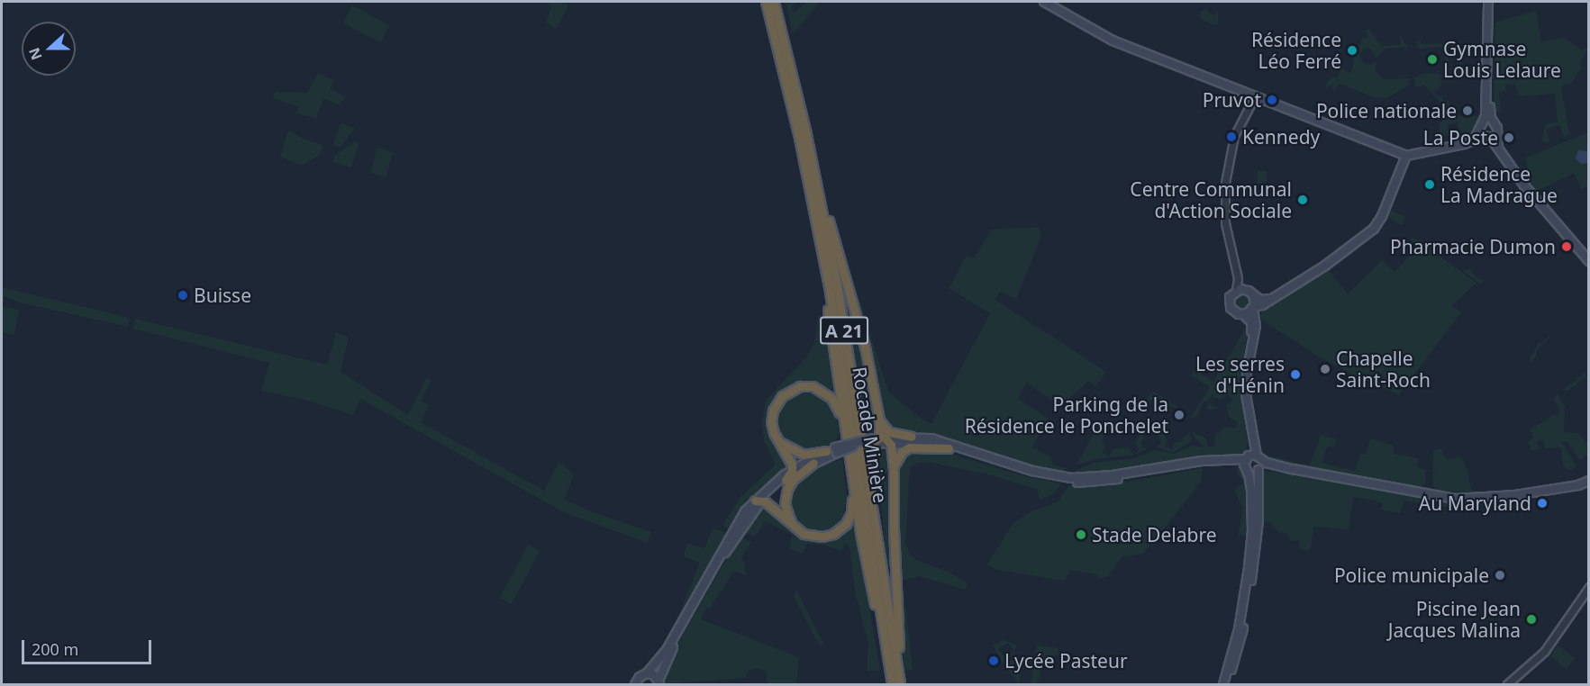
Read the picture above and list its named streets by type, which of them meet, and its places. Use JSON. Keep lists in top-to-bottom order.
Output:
{
  "streets": {
    "highway": ["A 21", "Rocade Minière"]
  },
  "places": [
    "Résidence Léo Ferré",
    "Gymnase Louis Lelaure",
    "Pruvot",
    "Police nationale",
    "Kennedy",
    "La Poste",
    "Résidence La Madrague",
    "Centre Communal d'Action Sociale",
    "Pharmacie Dumon",
    "Buisse",
    "Chapelle Saint-Roch",
    "Les serres d'Hénin",
    "Parking de la Résidence le Ponchelet",
    "Au Maryland",
    "Stade Delabre",
    "Police municipale",
    "Piscine Jean Jacques Malina",
    "Lycée Pasteur"
  ],
  "scale_bar": "200 m",
  "north": "left"
}
